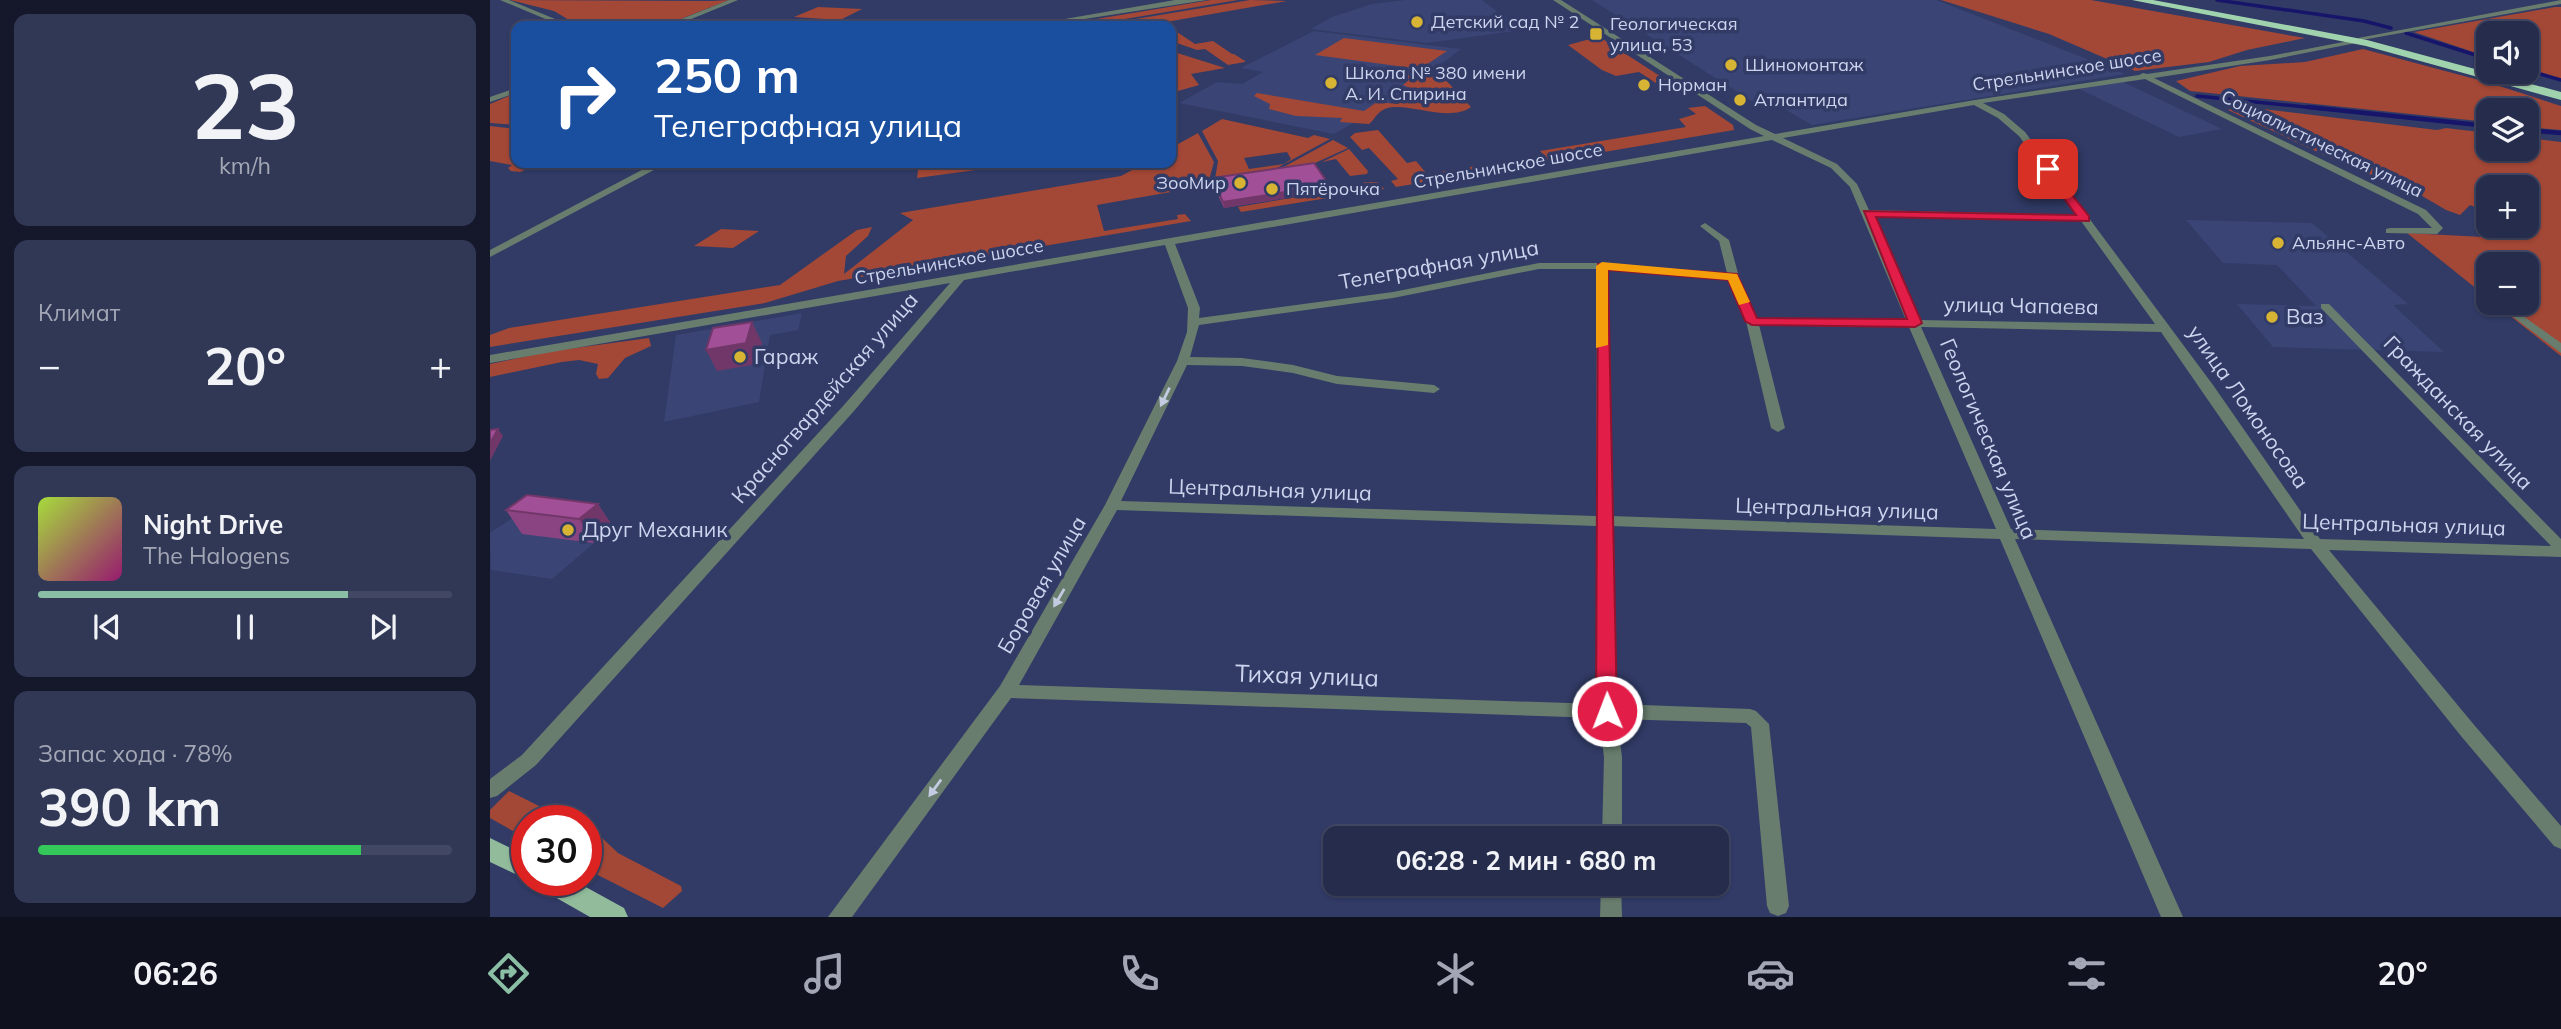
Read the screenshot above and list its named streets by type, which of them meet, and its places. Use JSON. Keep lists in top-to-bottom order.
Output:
{
  "streets": {
    "highway": ["Стрельнинское шоссе"],
    "street": [
      "Социалистическая улица",
      "Телеграфная улица",
      "улица Чапаева",
      "Красногвардейская улица",
      "улица Ломоносова",
      "Гражданская улица",
      "Геологическая улица",
      "Центральная улица",
      "Боровая улица",
      "Тихая улица"
    ]
  },
  "crossings": [
    ["Стрельнинское шоссе", "Социалистическая улица"],
    ["Стрельнинское шоссе", "Красногвардейская улица"],
    ["Стрельнинское шоссе", "улица Ломоносова"],
    ["Стрельнинское шоссе", "Геологическая улица"],
    ["Стрельнинское шоссе", "Боровая улица"],
    ["Телеграфная улица", "Боровая улица"],
    ["улица Чапаева", "улица Ломоносова"],
    ["улица Чапаева", "Геологическая улица"],
    ["улица Ломоносова", "Центральная улица"],
    ["Гражданская улица", "Центральная улица"],
    ["Геологическая улица", "Центральная улица"],
    ["Центральная улица", "Боровая улица"],
    ["Боровая улица", "Тихая улица"]
  ],
  "one_way": ["Боровая улица"],
  "places": {
    "other": [
      "Детский сад № 2",
      "Шиномонтаж",
      "Школа № 380 имени А. И. Спирина",
      "Норман",
      "Атлантида",
      "ЗооМир",
      "Пятёрочка",
      "Альянс-Авто",
      "Ваз",
      "Гараж",
      "Друг Механик"
    ],
    "transit": ["Геологическая улица, 53"]
  },
  "page": {
    "tile": [
      ["23", "km/h"],
      "Климат",
      ["Запас хода · 78%", "390 km"]
    ],
    "map_buttons": ["+", "−"],
    "turn": ["250 m", "Телеграфная улица"],
    "heat": ["−", "20°", "+"],
    "song": ["Night Drive", "The Halogens"],
    "limit": "30",
    "trip": "06:28 · 2 мин · 680 m",
    "tabs": ["06:26", "20°"]
  }
}
